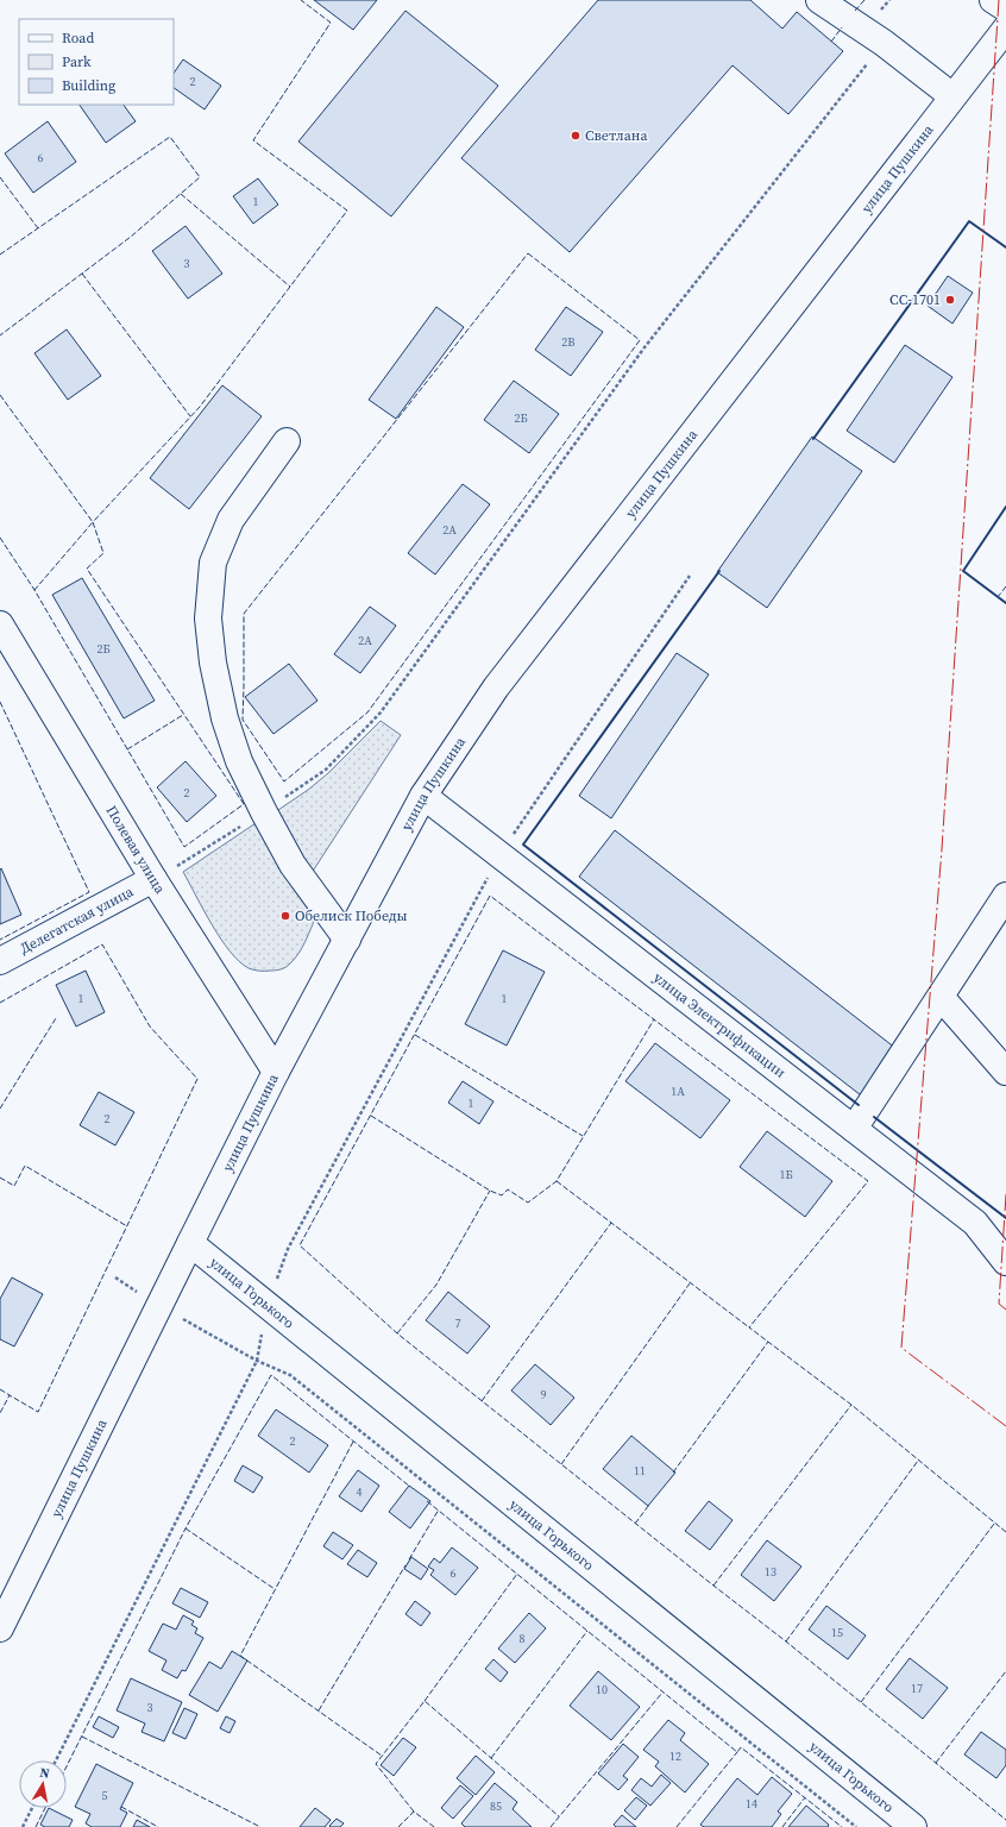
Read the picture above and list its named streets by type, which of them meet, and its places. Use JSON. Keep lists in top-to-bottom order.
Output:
{
  "streets": {
    "main road": [
      "улица Пушкина",
      "Полевая улица",
      "Делегатская улица",
      "улица Электрификации",
      "улица Горького"
    ]
  },
  "crossings": [
    ["улица Пушкина", "Полевая улица"],
    ["улица Пушкина", "улица Электрификации"],
    ["улица Пушкина", "улица Горького"],
    ["Полевая улица", "Делегатская улица"]
  ],
  "places": ["Светлана", "СС-1701", "Обелиск Победы"],
  "house_numbers": [
    "2",
    "6",
    "1",
    "3",
    "2В",
    "2Б",
    "2А",
    "2А",
    "2Б",
    "2",
    "1",
    "1",
    "1А",
    "1",
    "2",
    "1Б",
    "7",
    "9",
    "2",
    "11",
    "4",
    "13",
    "6",
    "15",
    "8",
    "17",
    "10",
    "3",
    "12",
    "5",
    "14",
    "85"
  ],
  "legend": ["Road", "Park", "Building"],
  "north": "top"
}
